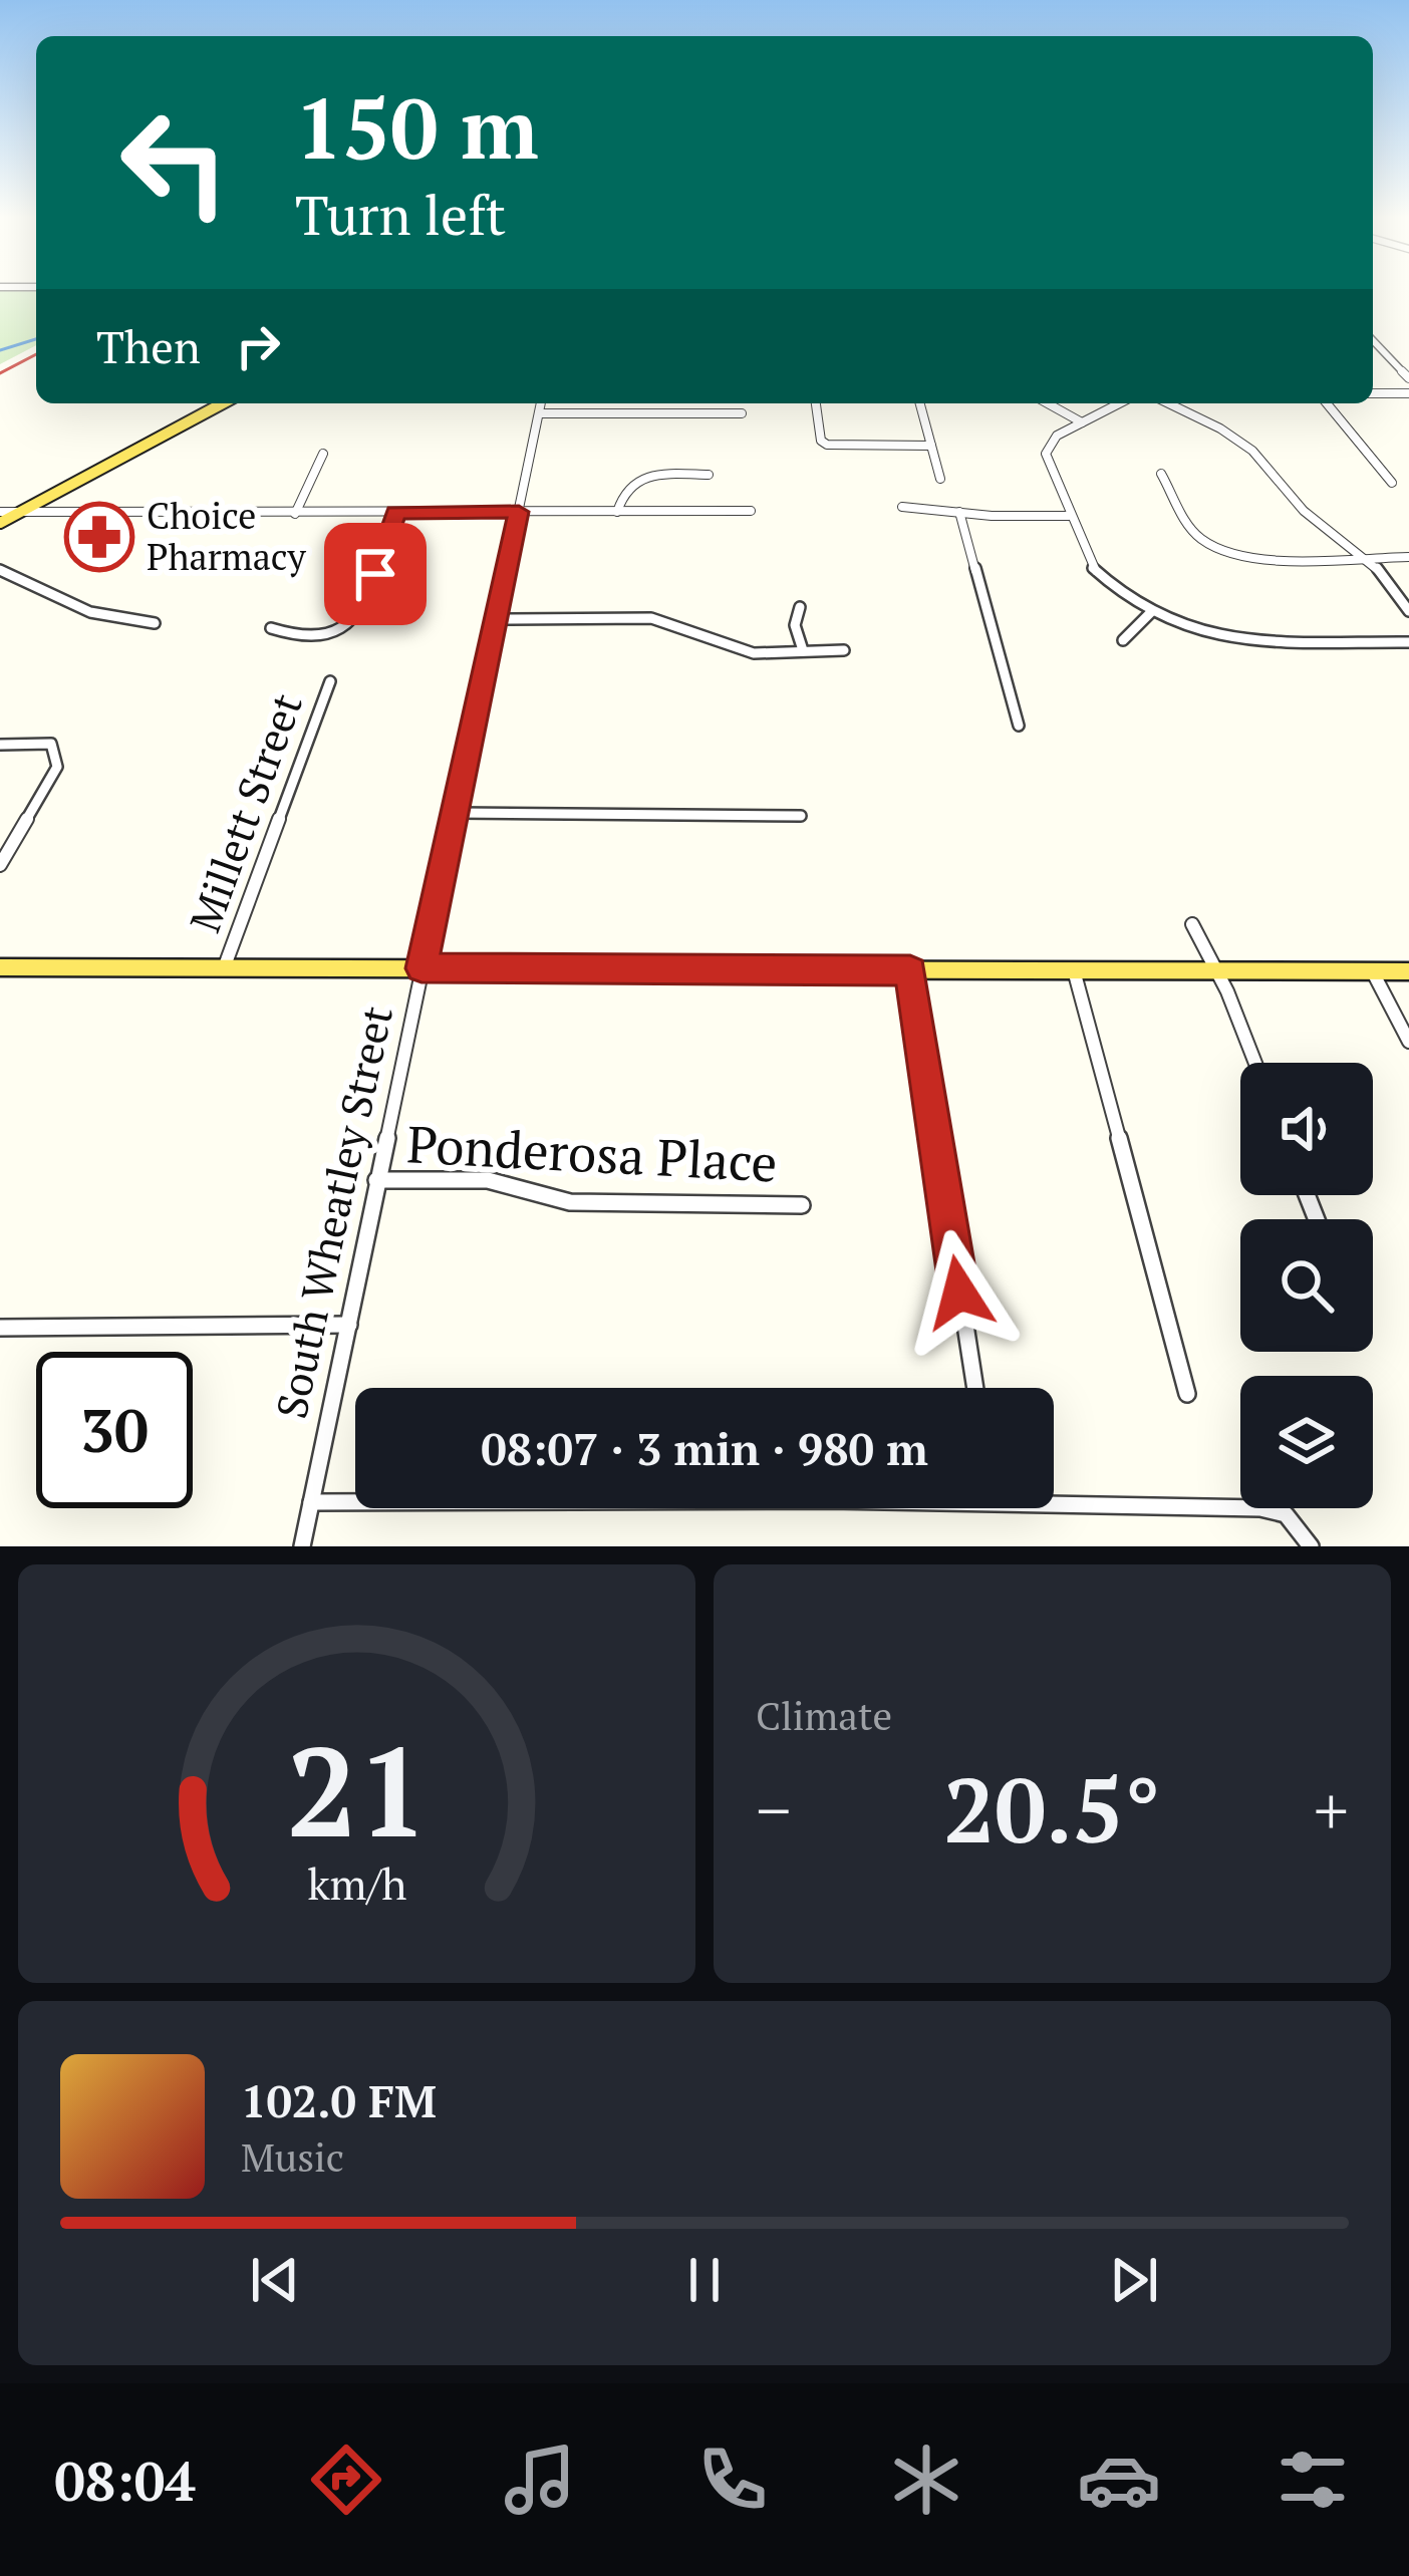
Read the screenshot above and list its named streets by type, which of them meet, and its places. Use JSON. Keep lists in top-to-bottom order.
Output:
{
  "streets": {
    "street": ["Millett Street", "Ponderosa Place", "South Wheatley Street"]
  },
  "crossings": [
    ["Ponderosa Place", "South Wheatley Street"]
  ],
  "places": {
    "pharmacy": ["Choice Pharmacy"]
  },
  "page": {
    "turn": ["150 m", "Turn left"],
    "then": "Then",
    "limit": "30",
    "trip": "08:07 · 3 min · 980 m",
    "tile": "Climate",
    "heat": ["−", "20.5°", "+"],
    "song": ["102.0 FM", "Music"],
    "tabs": "08:04",
    "gauge": ["21", "km/h"]
  }
}
